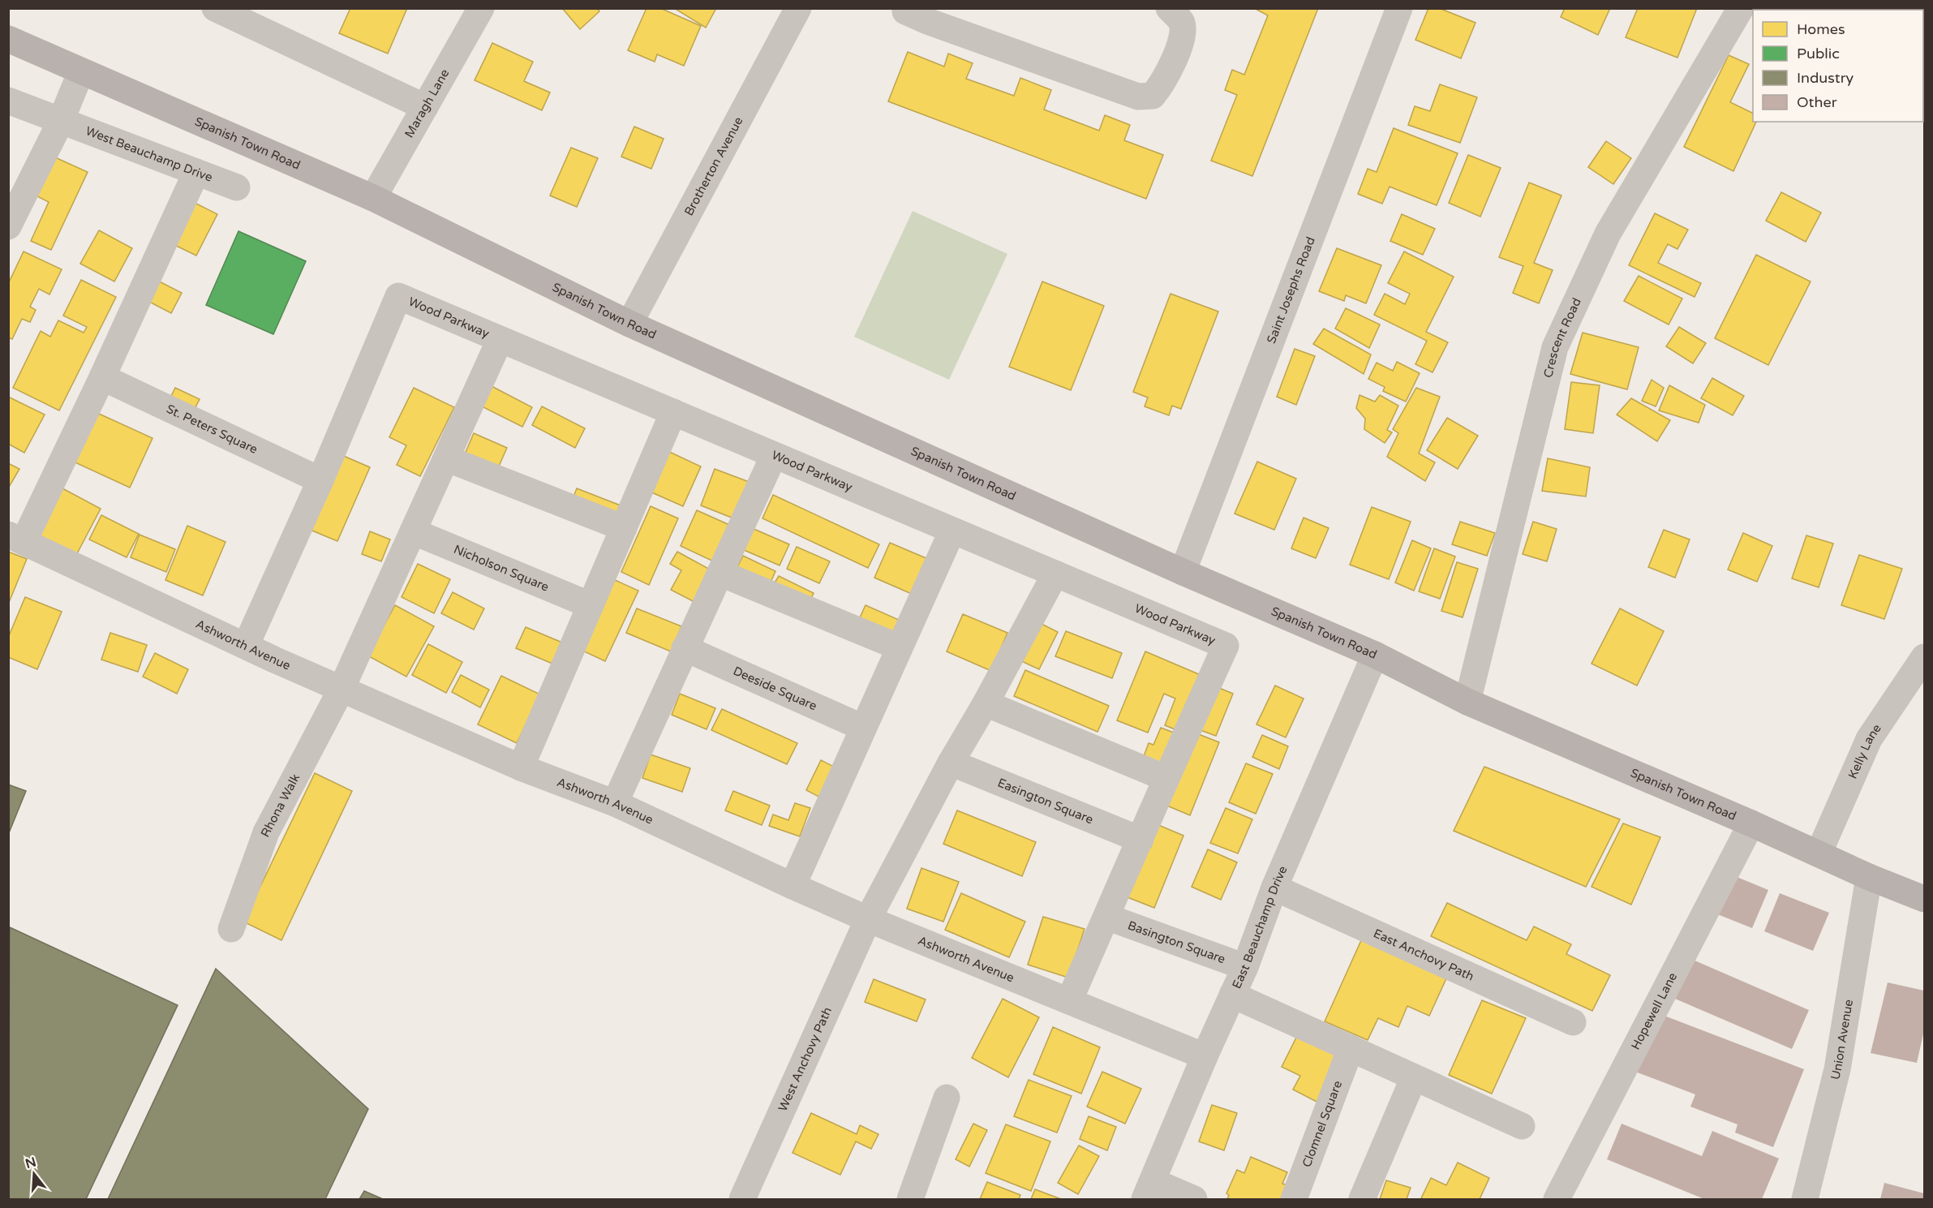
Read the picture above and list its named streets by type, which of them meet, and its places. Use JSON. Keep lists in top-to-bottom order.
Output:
{
  "streets": {
    "main road": ["Spanish Town Road"],
    "street": [
      "Maragh Lane",
      "West Beauchamp Drive",
      "Brotherton Avenue",
      "Saint Josephs Road",
      "Wood Parkway",
      "Crescent Road",
      "St. Peters Square",
      "Nicholson Square",
      "Ashworth Avenue",
      "Deeside Square",
      "Kelly Lane",
      "Easington Square",
      "Rhona Walk",
      "East Beauchamp Drive",
      "Basington Square",
      "East Anchovy Path",
      "Hopewell Lane",
      "Union Avenue",
      "West Anchovy Path",
      "Clomnel Square"
    ]
  },
  "crossings": [
    ["Maragh Lane", "Spanish Town Road"],
    ["Spanish Town Road", "Brotherton Avenue"],
    ["Spanish Town Road", "Saint Josephs Road"],
    ["Spanish Town Road", "Crescent Road"],
    ["Spanish Town Road", "Kelly Lane"],
    ["Spanish Town Road", "East Beauchamp Drive"],
    ["Spanish Town Road", "Hopewell Lane"],
    ["Spanish Town Road", "Union Avenue"],
    ["Wood Parkway", "St. Peters Square"],
    ["Ashworth Avenue", "Rhona Walk"],
    ["Ashworth Avenue", "East Beauchamp Drive"],
    ["Ashworth Avenue", "West Anchovy Path"],
    ["East Beauchamp Drive", "Basington Square"],
    ["East Beauchamp Drive", "East Anchovy Path"]
  ],
  "legend": [
    "Homes",
    "Public",
    "Industry",
    "Other"
  ],
  "north": "top"
}
